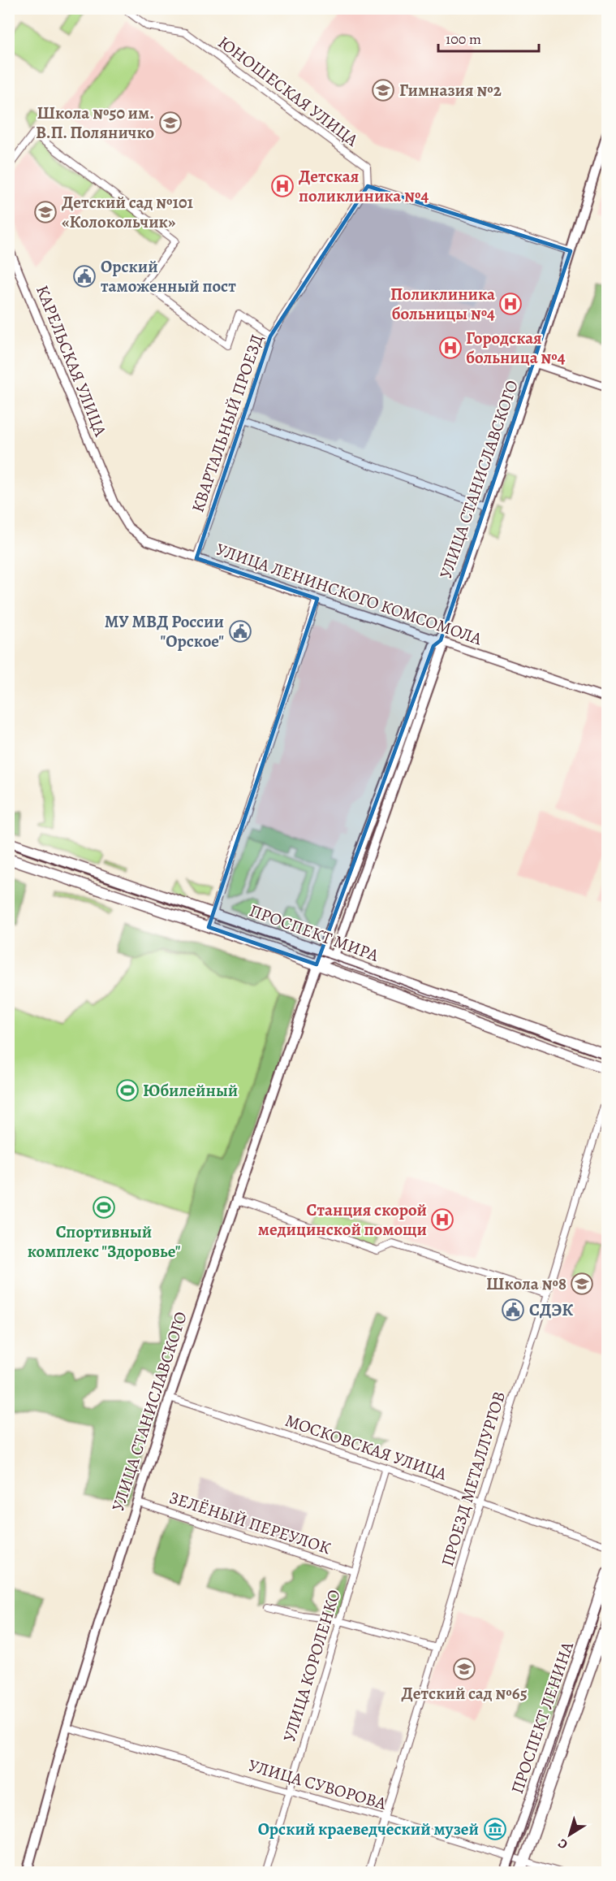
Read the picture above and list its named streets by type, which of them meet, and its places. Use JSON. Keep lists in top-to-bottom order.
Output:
{
  "streets": {
    "main road": ["УЛИЦА СТАНИСЛАВСКОГО", "ПРОСПЕКТ МИРА", "ПРОСПЕКТ ЛЕНИНА"],
    "street": [
      "ЮНОШЕСКАЯ УЛИЦА",
      "КАРЕЛЬСКАЯ УЛИЦА",
      "КВАРТАЛЬНЫЙ ПРОЕЗД",
      "УЛИЦА ЛЕНИНСКОГО КОМСОМОЛА",
      "МОСКОВСКАЯ УЛИЦА",
      "ПРОЕЗД МЕТАЛЛУРГОВ",
      "ЗЕЛЁНЫЙ ПЕРЕУЛОК",
      "УЛИЦА КОРОЛЕНКО",
      "УЛИЦА СУВОРОВА"
    ]
  },
  "crossings": [
    ["ЮНОШЕСКАЯ УЛИЦА", "КВАРТАЛЬНЫЙ ПРОЕЗД"],
    ["КАРЕЛЬСКАЯ УЛИЦА", "УЛИЦА ЛЕНИНСКОГО КОМСОМОЛА"],
    ["КВАРТАЛЬНЫЙ ПРОЕЗД", "УЛИЦА ЛЕНИНСКОГО КОМСОМОЛА"],
    ["УЛИЦА СТАНИСЛАВСКОГО", "УЛИЦА ЛЕНИНСКОГО КОМСОМОЛА"],
    ["УЛИЦА СТАНИСЛАВСКОГО", "ПРОСПЕКТ МИРА"],
    ["УЛИЦА СТАНИСЛАВСКОГО", "МОСКОВСКАЯ УЛИЦА"],
    ["УЛИЦА СТАНИСЛАВСКОГО", "ЗЕЛЁНЫЙ ПЕРЕУЛОК"],
    ["УЛИЦА СТАНИСЛАВСКОГО", "УЛИЦА СУВОРОВА"],
    ["МОСКОВСКАЯ УЛИЦА", "ПРОЕЗД МЕТАЛЛУРГОВ"],
    ["МОСКОВСКАЯ УЛИЦА", "УЛИЦА КОРОЛЕНКО"],
    ["ПРОЕЗД МЕТАЛЛУРГОВ", "УЛИЦА СУВОРОВА"],
    ["ЗЕЛЁНЫЙ ПЕРЕУЛОК", "УЛИЦА КОРОЛЕНКО"],
    ["УЛИЦА КОРОЛЕНКО", "УЛИЦА СУВОРОВА"],
    ["ПРОСПЕКТ ЛЕНИНА", "УЛИЦА СУВОРОВА"]
  ],
  "places": {
    "school or university": [
      "Гимназия №2",
      "Школа №50 им. В.П. Поляничко",
      "Детский сад №101 «Колокольчик»",
      "Школа №8",
      "Детский сад №65"
    ],
    "hospital": [
      "Детская поликлиника №4",
      "Поликлиника больницы №4",
      "Городская больница №4",
      "Станция скорой медицинской помощи"
    ],
    "public building": ["Орский таможенный пост", "МУ МВД России \"Орское\"", "СДЭК"],
    "sports": ["Юбилейный", "Спортивный комплекс \"Здоровье\""],
    "museum": ["Орский краеведческий музей"]
  },
  "scale_bar": "100 m",
  "north": "bottom left"
}
